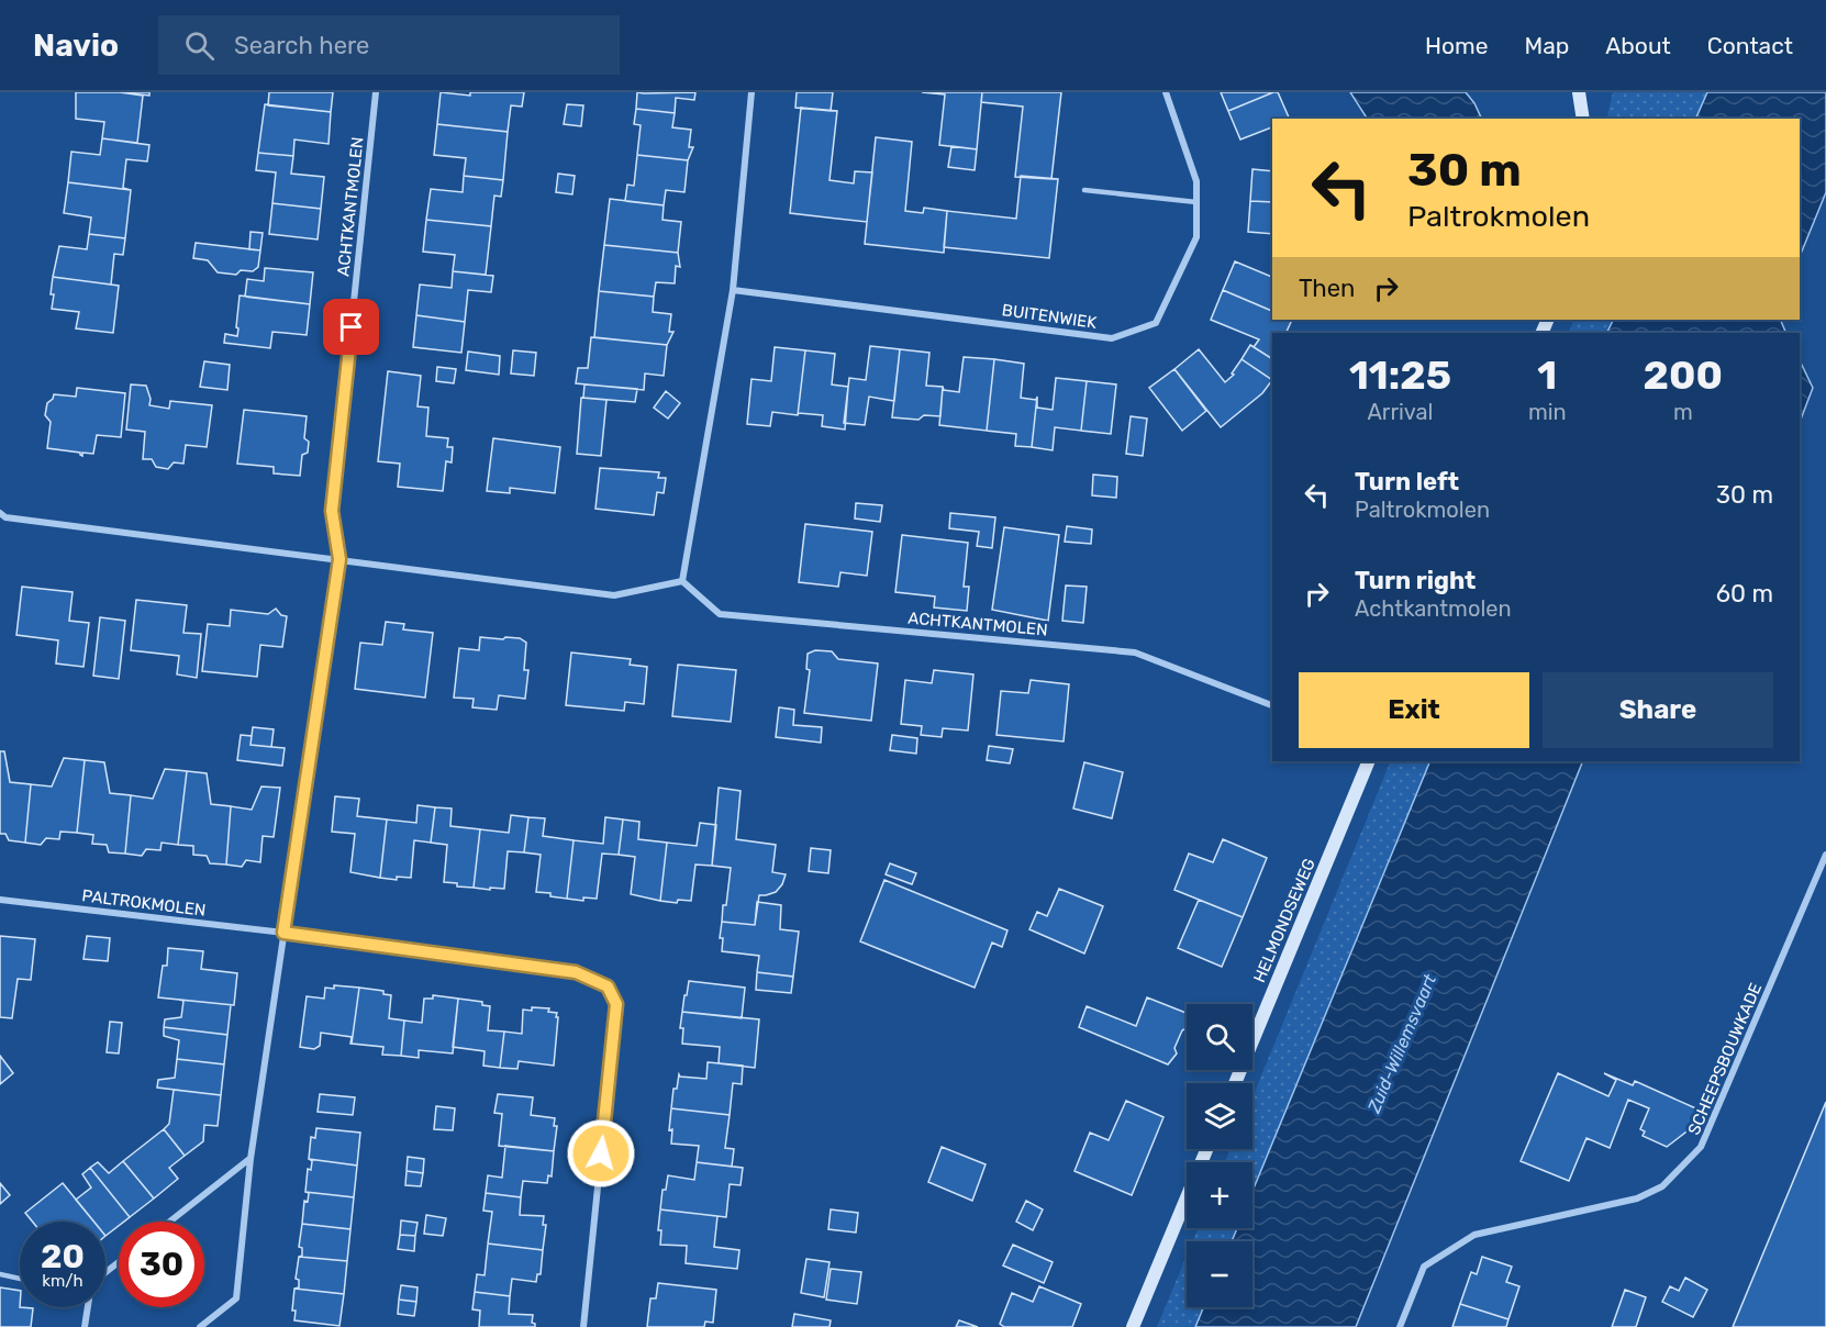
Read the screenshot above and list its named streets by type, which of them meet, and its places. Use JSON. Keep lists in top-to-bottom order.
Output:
{
  "streets": {
    "street": [
      "ACHTKANTMOLEN",
      "BUITENWIEK",
      "PALTROKMOLEN",
      "HELMONDSEWEG",
      "SCHEEPSBOUWKADE"
    ]
  },
  "crossings": [
    ["ACHTKANTMOLEN", "PALTROKMOLEN"]
  ],
  "water": ["Zuid-Willemsvaart"],
  "page": {
    "header": "Navio",
    "search": "Search here",
    "nav": [
      "Home",
      "Map",
      "About",
      "Contact"
    ],
    "turn": ["30 m", "Paltrokmolen"],
    "then": "Then",
    "eta": [
      "11:25",
      "Arrival",
      "1",
      "min",
      "200",
      "m"
    ],
    "list": [
      {
        "name": "Turn left",
        "note": "Paltrokmolen",
        "value": "30 m"
      },
      {
        "name": "Turn right",
        "note": "Achtkantmolen",
        "value": "60 m"
      }
    ],
    "buttons": ["Exit", "Share"],
    "map_buttons": ["+", "−"],
    "speed": "20 km/h",
    "limit": "30"
  }
}
